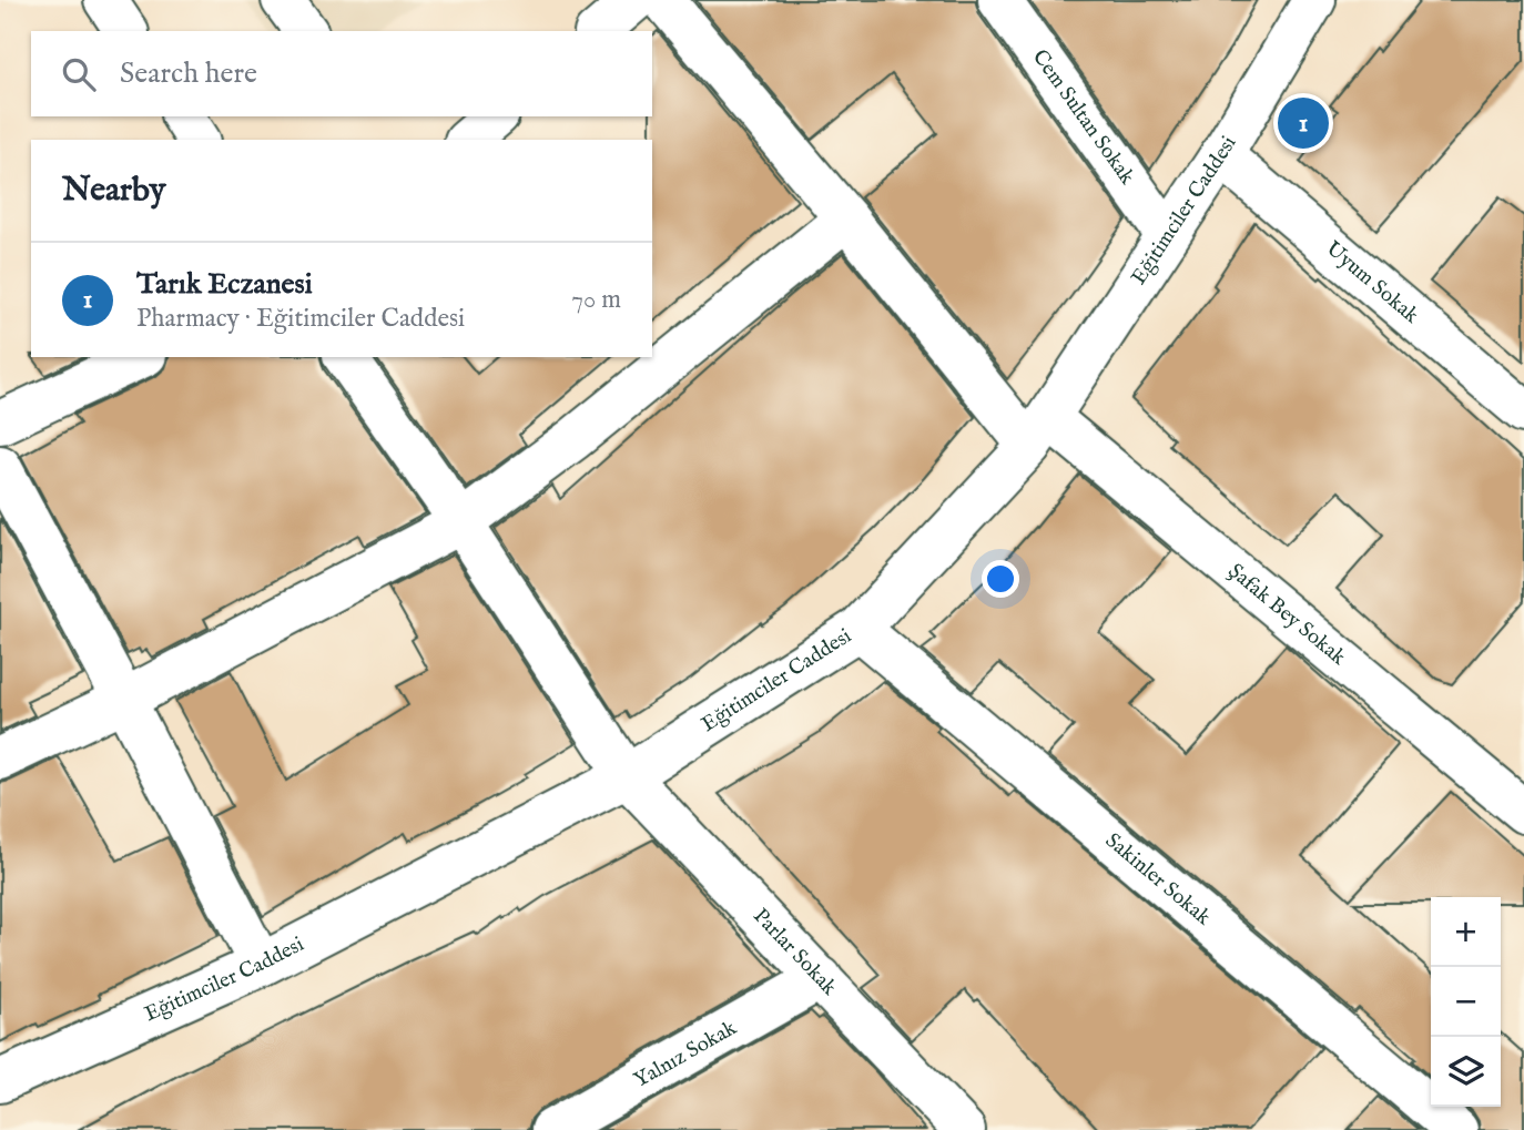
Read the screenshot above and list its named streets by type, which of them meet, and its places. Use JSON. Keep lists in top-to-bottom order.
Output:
{
  "streets": {
    "street": [
      "Cem Sultan Sokak",
      "Eğitimciler Caddesi",
      "Uyum Sokak",
      "Şafak Bey Sokak",
      "Sakinler Sokak",
      "Parlar Sokak",
      "Yalnız Sokak"
    ]
  },
  "crossings": [
    ["Cem Sultan Sokak", "Eğitimciler Caddesi"],
    ["Eğitimciler Caddesi", "Uyum Sokak"],
    ["Eğitimciler Caddesi", "Şafak Bey Sokak"],
    ["Eğitimciler Caddesi", "Sakinler Sokak"],
    ["Eğitimciler Caddesi", "Parlar Sokak"],
    ["Parlar Sokak", "Yalnız Sokak"]
  ],
  "page": {
    "search": "Search here",
    "pins": "1",
    "heading": "Nearby",
    "list": [
      {
        "mark": "1",
        "name": "Tarık Eczanesi",
        "note": "Pharmacy · Eğitimciler Caddesi",
        "value": "70 m"
      }
    ],
    "map_buttons": ["+", "−"]
  }
}
